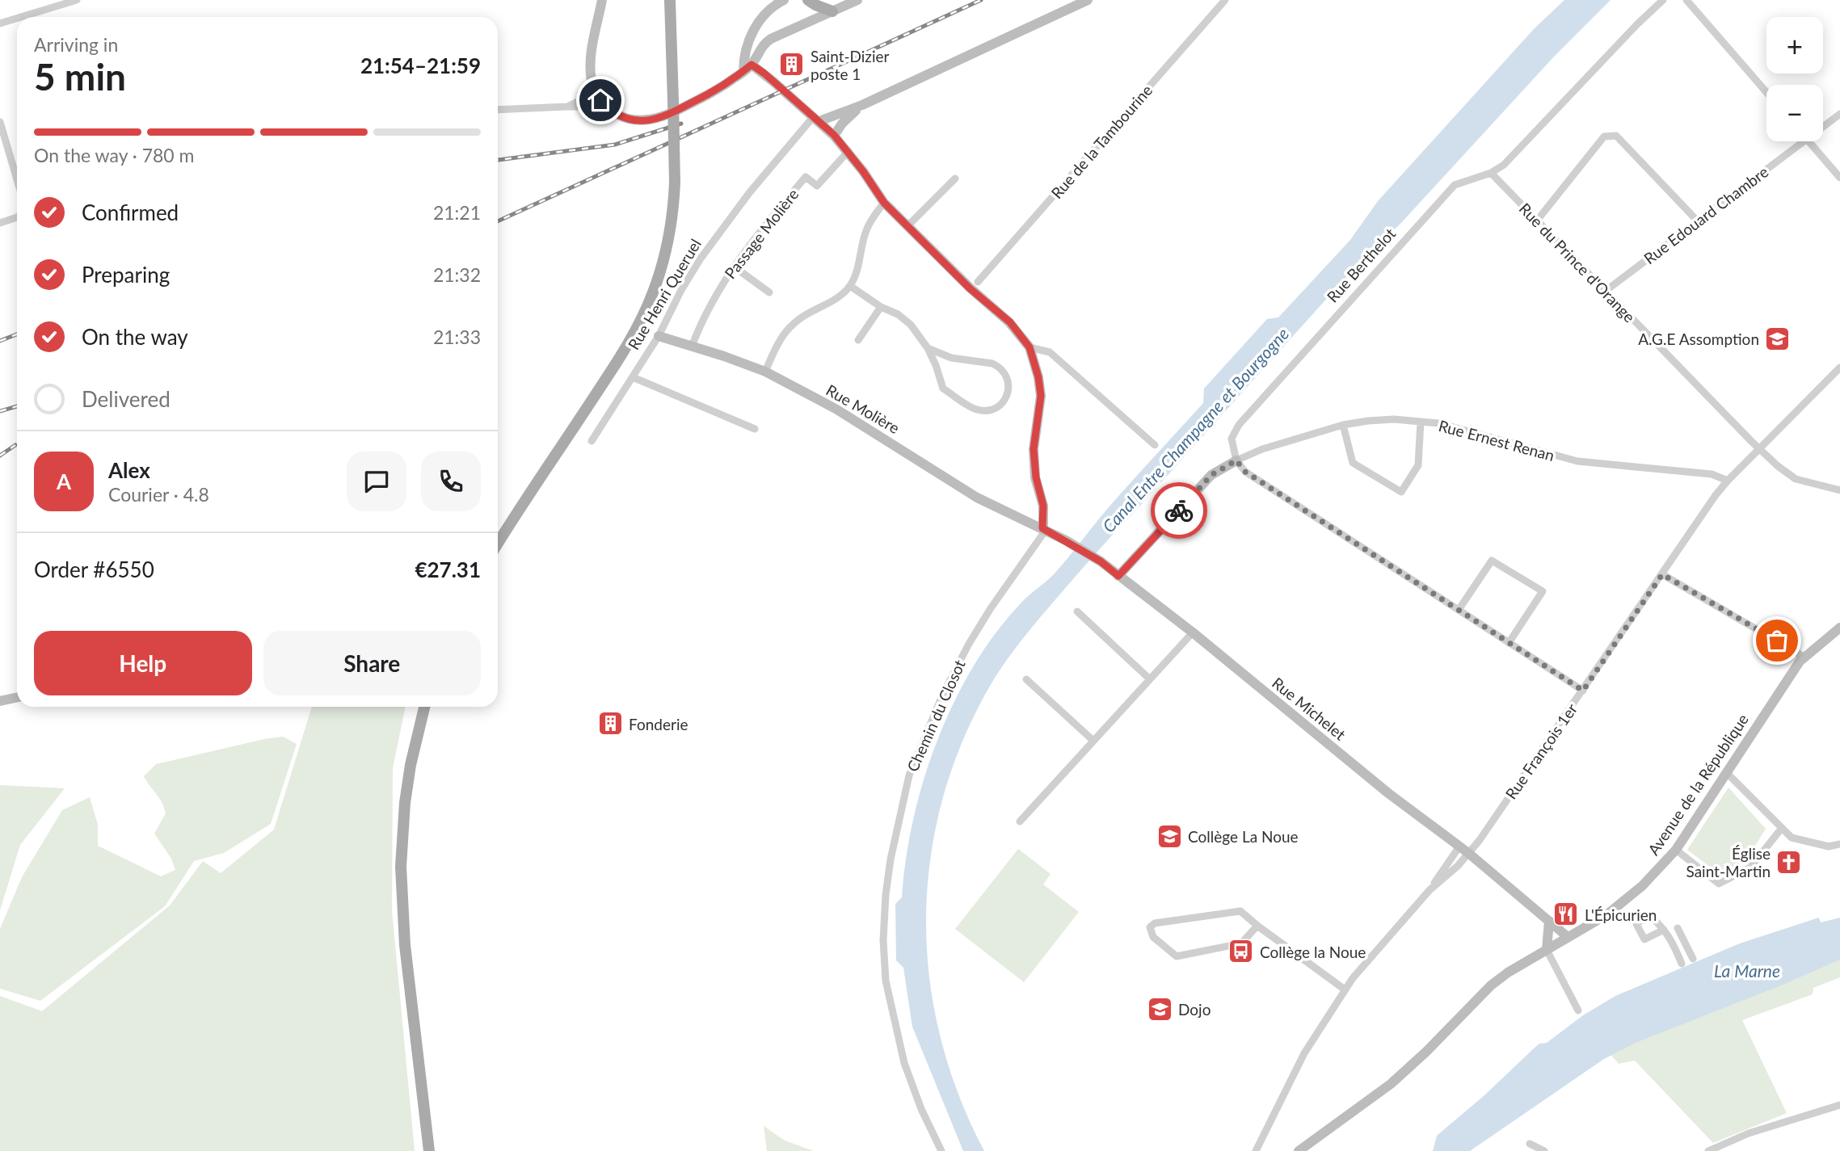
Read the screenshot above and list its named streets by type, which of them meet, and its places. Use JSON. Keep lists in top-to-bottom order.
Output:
{
  "streets": {
    "main road": [
      "Rue Henri Queruel",
      "Rue Molière",
      "Rue Michelet",
      "Avenue de la République"
    ],
    "street": [
      "Rue de la Tambourine",
      "Rue Edouard Chambre",
      "Passage Molière",
      "Rue du Prince d'Orange",
      "Rue Berthelot",
      "Rue Ernest Renan",
      "Chemin du Closot",
      "Rue François 1er"
    ]
  },
  "crossings": [
    ["Rue Edouard Chambre", "Rue du Prince d'Orange"],
    ["Passage Molière", "Rue Molière"],
    ["Rue du Prince d'Orange", "Rue Berthelot"],
    ["Rue du Prince d'Orange", "Rue François 1er"],
    ["Rue Berthelot", "Rue Ernest Renan"],
    ["Rue Henri Queruel", "Rue Molière"],
    ["Rue Molière", "Rue Michelet"],
    ["Rue Molière", "Chemin du Closot"],
    ["Rue Ernest Renan", "Rue François 1er"],
    ["Rue Michelet", "Chemin du Closot"],
    ["Rue Michelet", "Rue François 1er"],
    ["Rue Michelet", "Avenue de la République"]
  ],
  "water": ["Canal Entre Champagne et Bourgogne", "La Marne"],
  "places": {
    "building": ["Saint-Dizier poste 1", "Fonderie"],
    "school or university": ["A.G.E Assomption", "Collège La Noue", "Dojo"],
    "church": ["Église Saint-Martin"],
    "restaurant": ["L'Épicurien"],
    "bus stop": ["Collège la Noue"]
  },
  "page": {
    "map_buttons": ["+", "−"],
    "heading": ["5 min", "Arriving in", "21:54–21:59"],
    "panel": [
      "Alex",
      "Courier · 4.8",
      "Order #6550",
      "€27.31"
    ],
    "bar": "On the way · 780 m",
    "list": [
      ["Confirmed", "21:21"],
      ["Preparing", "21:32"],
      ["On the way", "21:33"],
      "Delivered"
    ],
    "round": "A",
    "buttons": ["Help", "Share"]
  }
}
